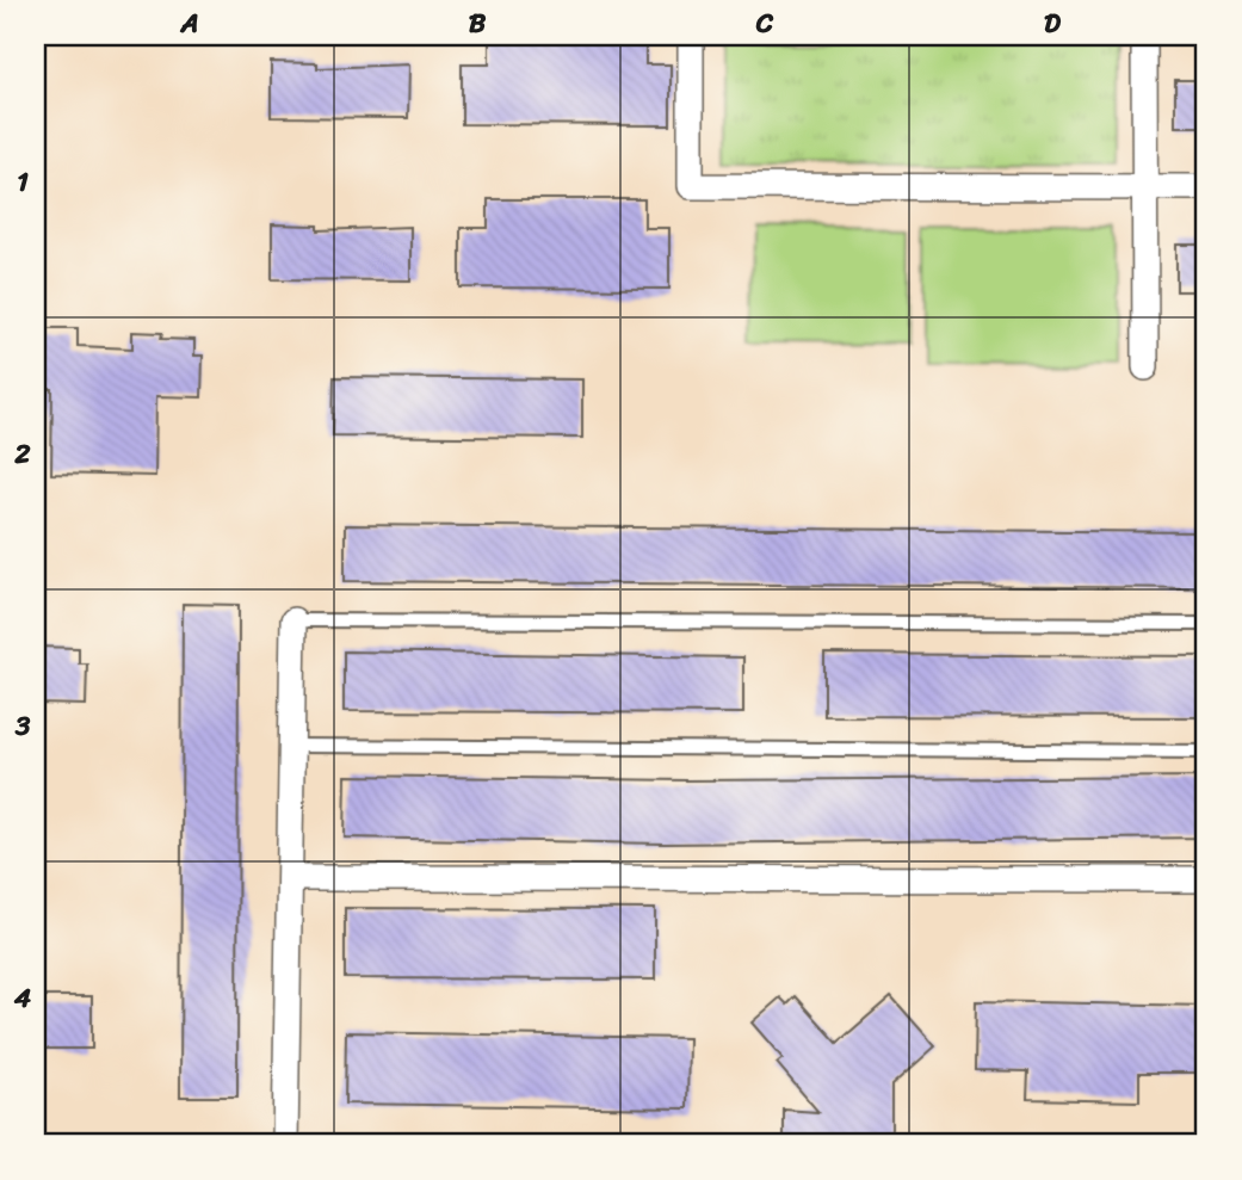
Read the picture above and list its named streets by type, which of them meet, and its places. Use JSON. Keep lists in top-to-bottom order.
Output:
{
  "grid": {
    "columns": [
      "A",
      "B",
      "C",
      "D"
    ],
    "rows": [
      "1",
      "2",
      "3",
      "4"
    ]
  }
}
